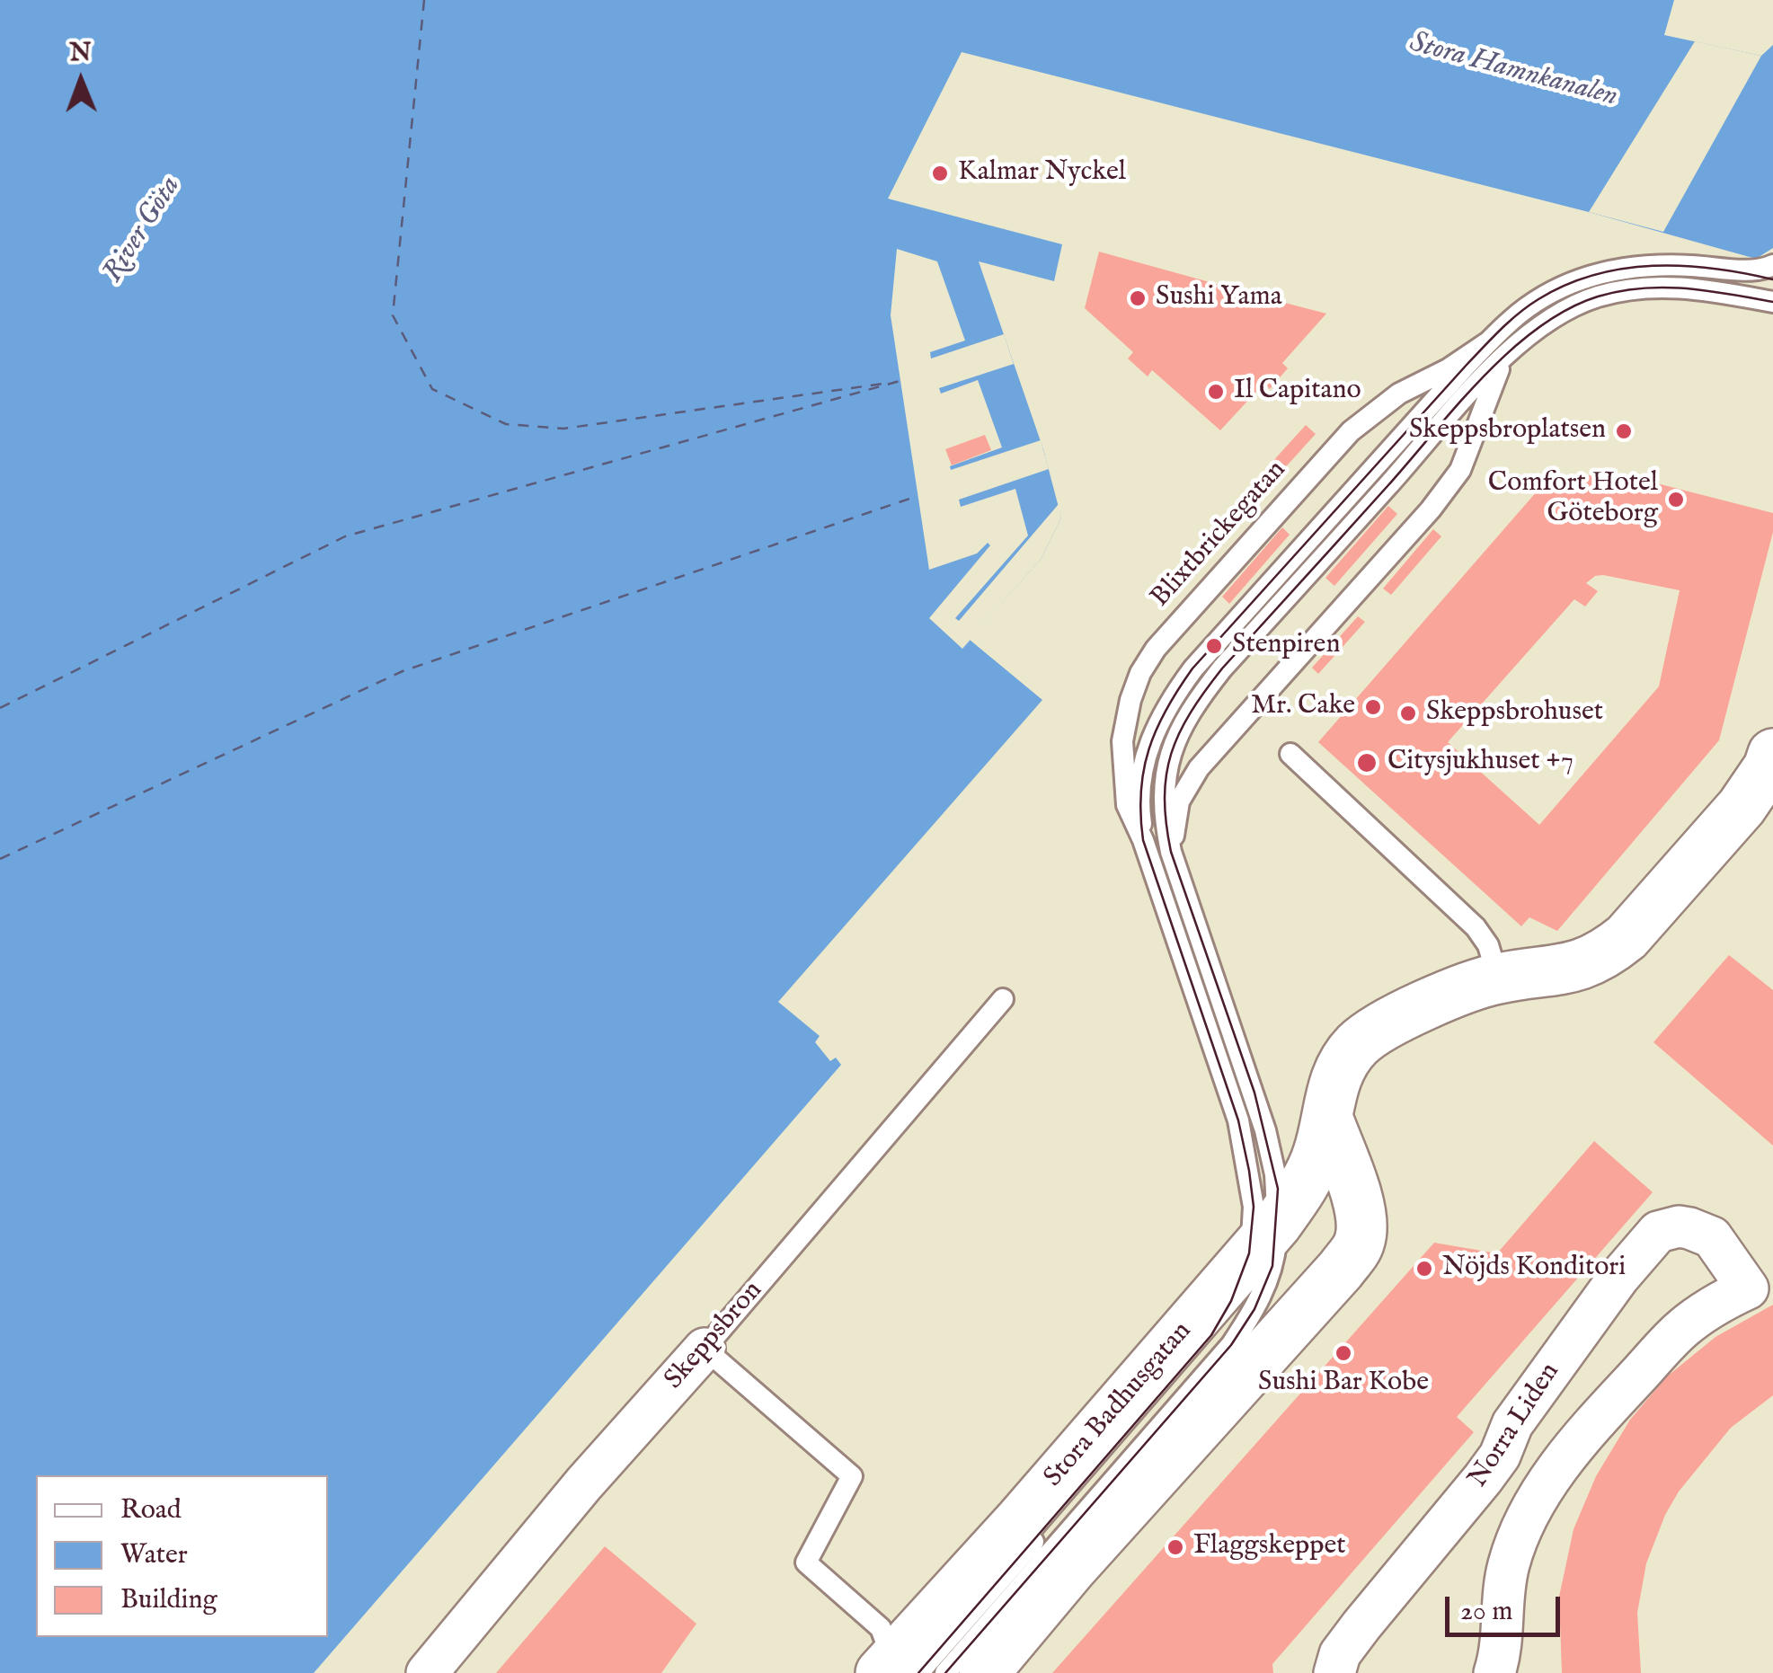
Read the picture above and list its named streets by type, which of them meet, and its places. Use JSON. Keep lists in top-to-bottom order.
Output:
{
  "streets": {
    "street": ["Skeppsbron", "Stora Badhusgatan", "Norra Liden"],
    "lane": ["Blixtbrickegatan"]
  },
  "crossings": [
    ["Blixtbrickegatan", "Stora Badhusgatan"]
  ],
  "water": ["Stora Hamnkanalen", "River Göta"],
  "places": [
    "Kalmar Nyckel",
    "Sushi Yama",
    "Il Capitano",
    "Skeppsbroplatsen",
    "Comfort Hotel Göteborg",
    "Stenpiren",
    "Mr. Cake",
    "Skeppsbrohuset",
    "Citysjukhuset +7",
    "Nöjds Konditori",
    "Sushi Bar Kobe",
    "Flaggskeppet"
  ],
  "legend": ["Road", "Water", "Building"],
  "scale_bar": "20 m",
  "north": "top"
}
